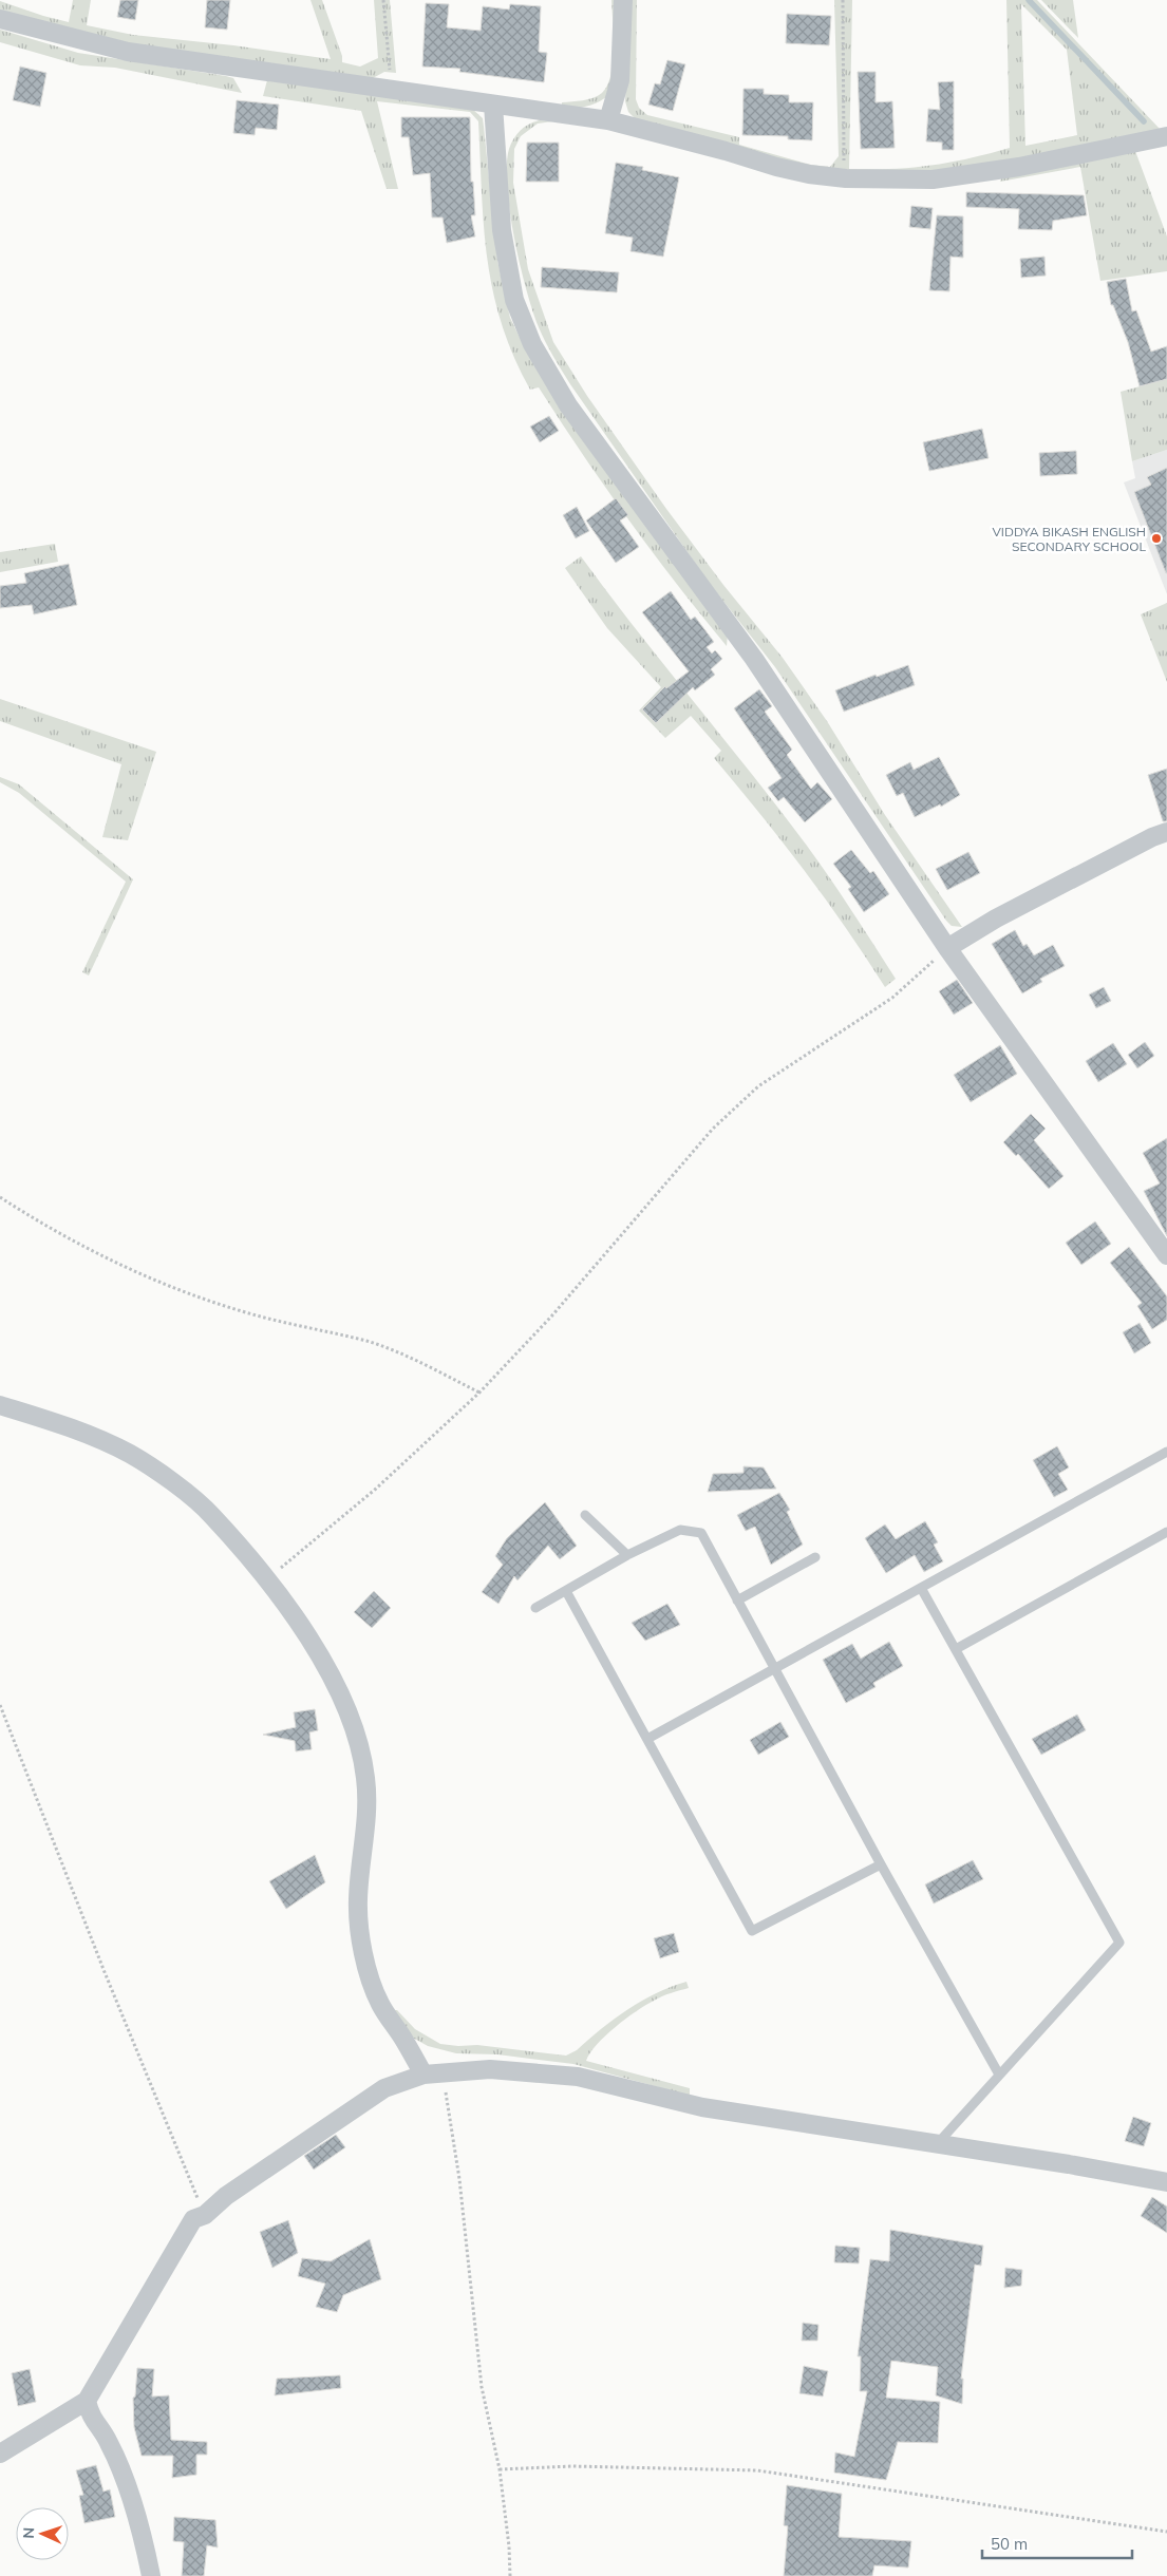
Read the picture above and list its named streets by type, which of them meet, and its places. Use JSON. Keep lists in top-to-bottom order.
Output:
{
  "places": ["VIDDYA BIKASH ENGLISH SECONDARY SCHOOL"],
  "scale_bar": "50 m",
  "north": "left"
}
